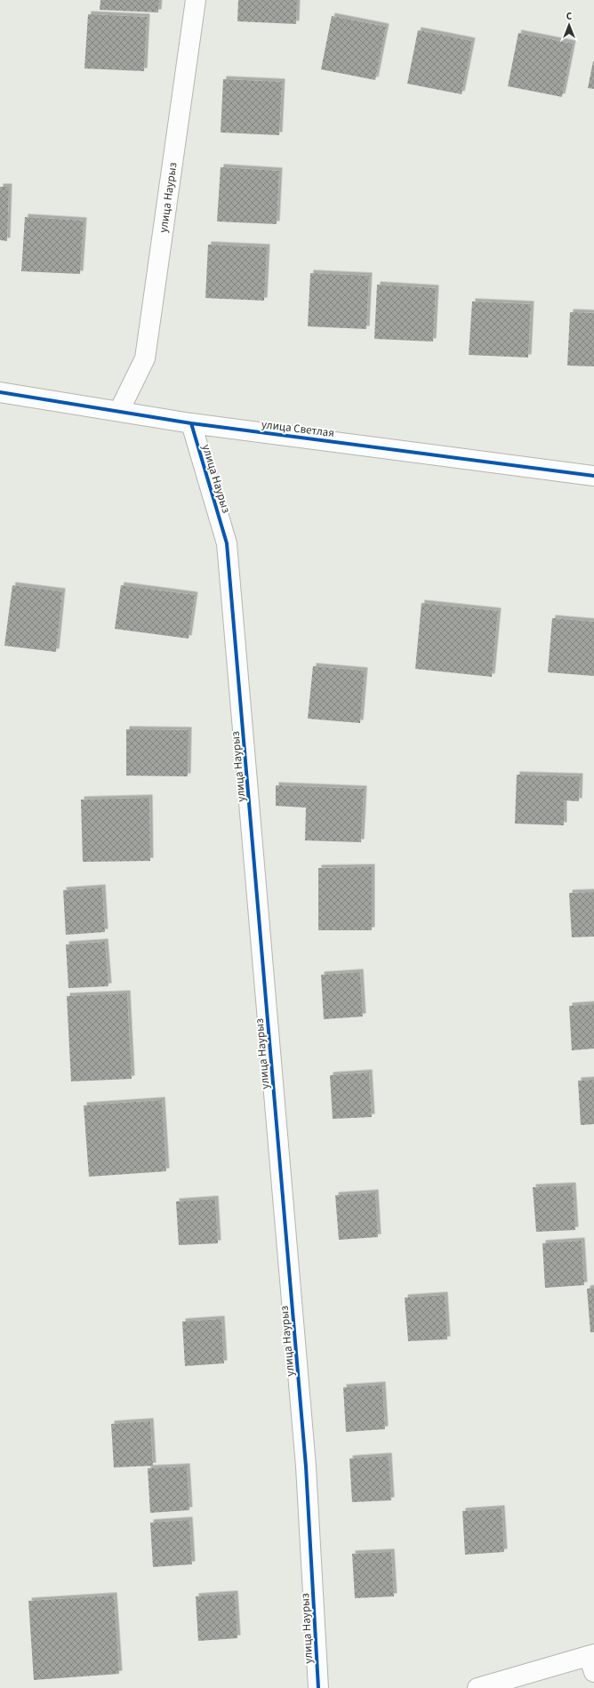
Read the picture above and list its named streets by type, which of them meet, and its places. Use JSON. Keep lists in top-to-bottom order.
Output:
{
  "streets": {
    "street": ["улица Наурыз", "улица Светлая"]
  },
  "crossings": [
    ["улица Наурыз", "улица Светлая"]
  ],
  "north": "top"
}
